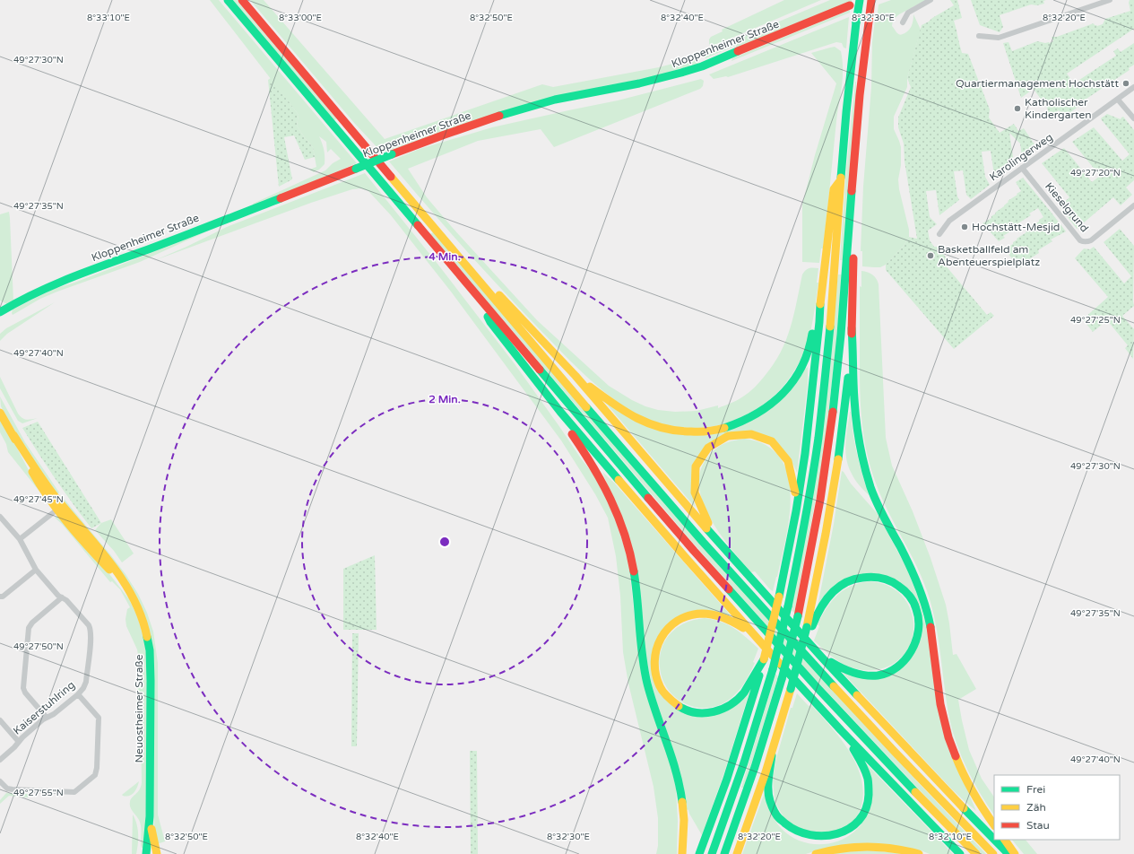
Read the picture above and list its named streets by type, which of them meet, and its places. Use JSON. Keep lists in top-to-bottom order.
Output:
{
  "streets": {
    "main road": ["Kloppenheimer Straße", "Neuostheimer Straße"],
    "street": ["Karolingerweg", "Kieselgrund", "Kaiserstuhlring"]
  },
  "crossings": [
    ["Karolingerweg", "Kieselgrund"]
  ],
  "places": [
    "Quartiermanagement Hochstätt",
    "Katholischer Kindergarten",
    "Hochstätt-Mesjid",
    "Basketballfeld am Abenteuerspielplatz"
  ],
  "legend": ["Frei", "Zäh", "Stau"],
  "coordinates": [
    "8°33'10\"E",
    "8°33'00\"E",
    "8°32'50\"E",
    "8°32'40\"E",
    "8°32'20\"E",
    "8°32'30\"E",
    "49°27'30\"N",
    "49°27'20\"N",
    "49°27'35\"N",
    "49°27'25\"N",
    "49°27'40\"N",
    "49°27'45\"N",
    "49°27'50\"N",
    "49°27'55\"N",
    "8°32'10\"E"
  ],
  "rings": ["4 Min.", "2 Min."]
}
